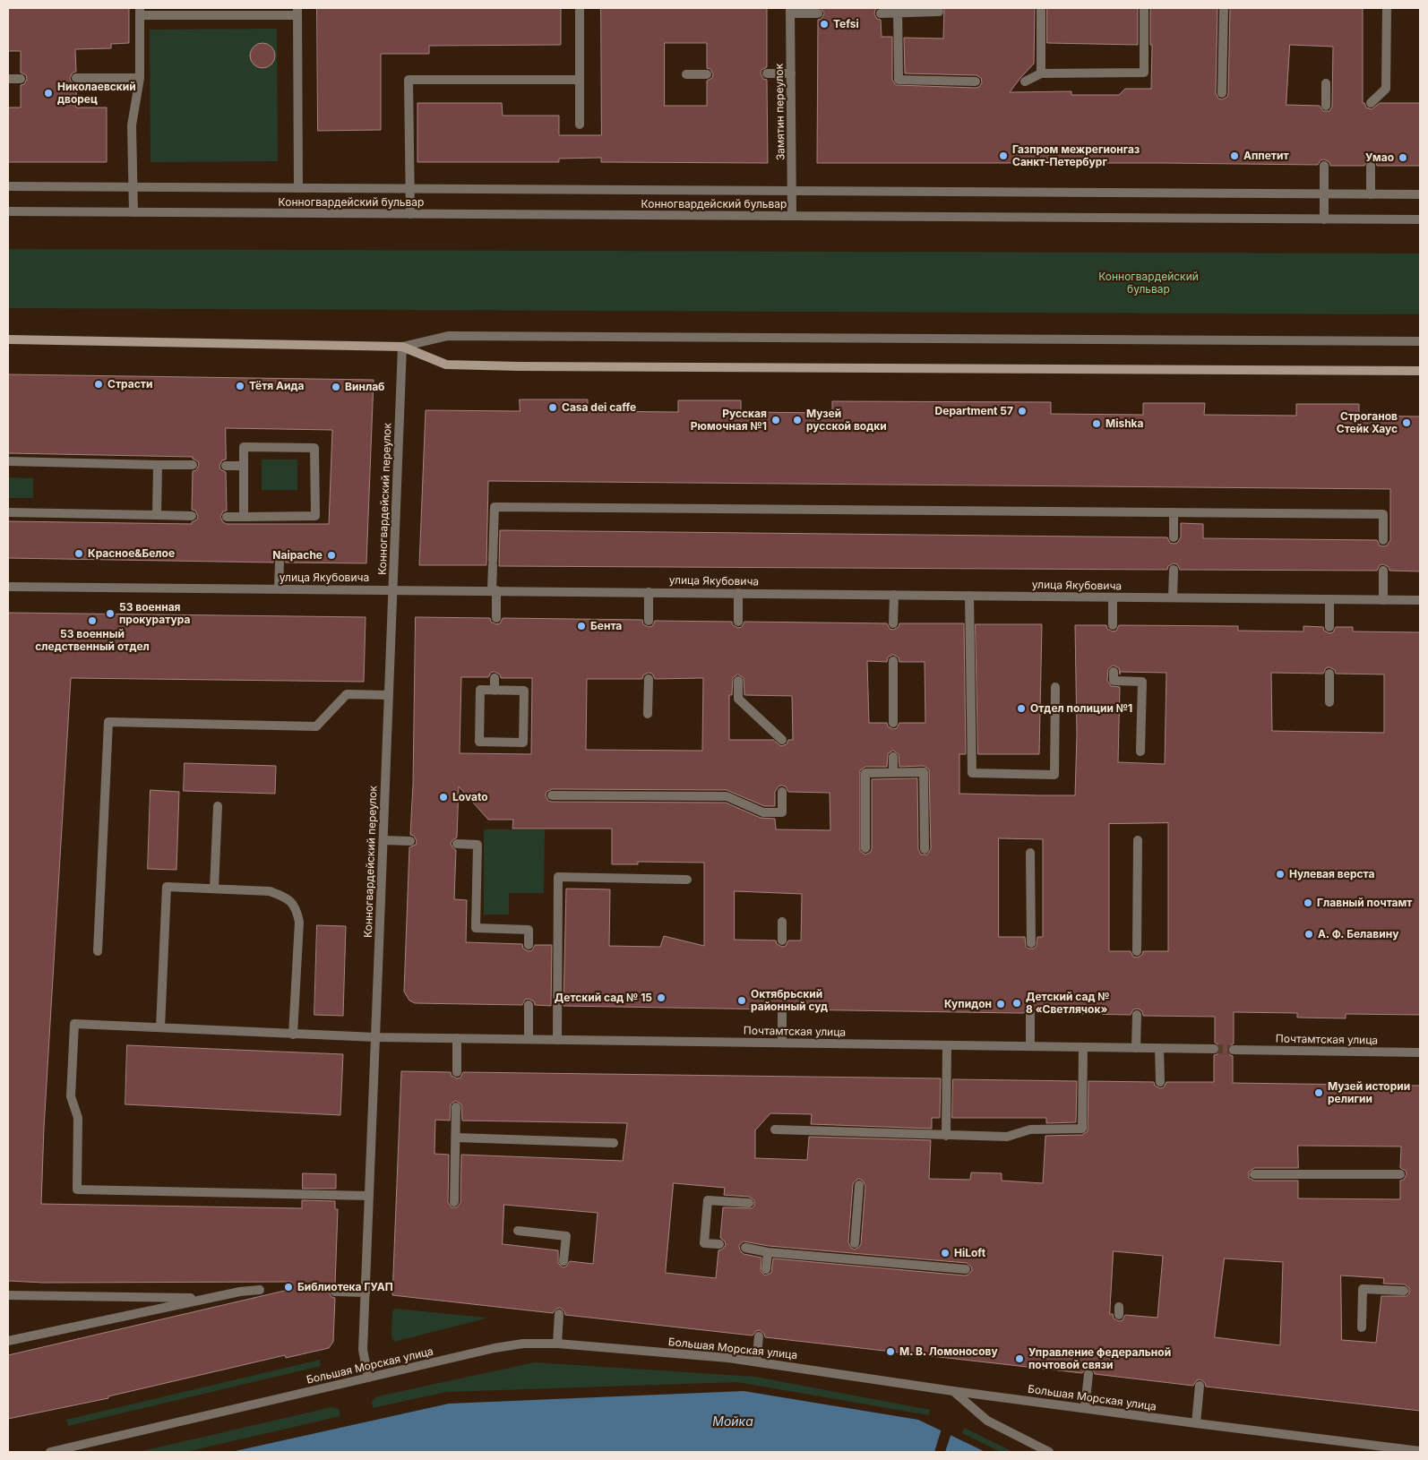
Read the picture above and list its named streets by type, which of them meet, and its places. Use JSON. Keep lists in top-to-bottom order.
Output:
{
  "streets": {
    "street": [
      "Замятин переулок",
      "Конногвардейский бульвар",
      "Конногвардейский переулок",
      "улица Якубовича",
      "Почтамтская улица",
      "Большая Морская улица"
    ]
  },
  "crossings": [
    ["Замятин переулок", "Конногвардейский бульвар"],
    ["Конногвардейский переулок", "улица Якубовича"],
    ["Конногвардейский переулок", "Почтамтская улица"],
    ["Конногвардейский переулок", "Большая Морская улица"]
  ],
  "water": ["Мойка"],
  "parks": ["Конногвардейский бульвар"],
  "places": [
    "Tefsi",
    "Николаевский дворец",
    "Газпром межрегионгаз Санкт-Петербург",
    "Аппетит",
    "Умао",
    "Страсти",
    "Тётя Аида",
    "Винлаб",
    "Casa dei caffe",
    "Department 57",
    "Русская Рюмочная №1",
    "Музей русской водки",
    "Строганов Стейк Хаус",
    "Mishka",
    "Красное&Белое",
    "Naipache",
    "53 военная прокуратура",
    "53 военный следственный отдел",
    "Бента",
    "Отдел полиции №1",
    "Lovato",
    "Нулевая верста",
    "Главный почтамт",
    "А. Ф. Белавину",
    "Детский сад № 15",
    "Октябрьский районный суд",
    "Детский сад № 8 «Светлячок»",
    "Купидон",
    "Музей истории религии",
    "HiLoft",
    "Библиотека ГУАП",
    "М. В. Ломоносову",
    "Управление федеральной почтовой связи"
  ]
}
